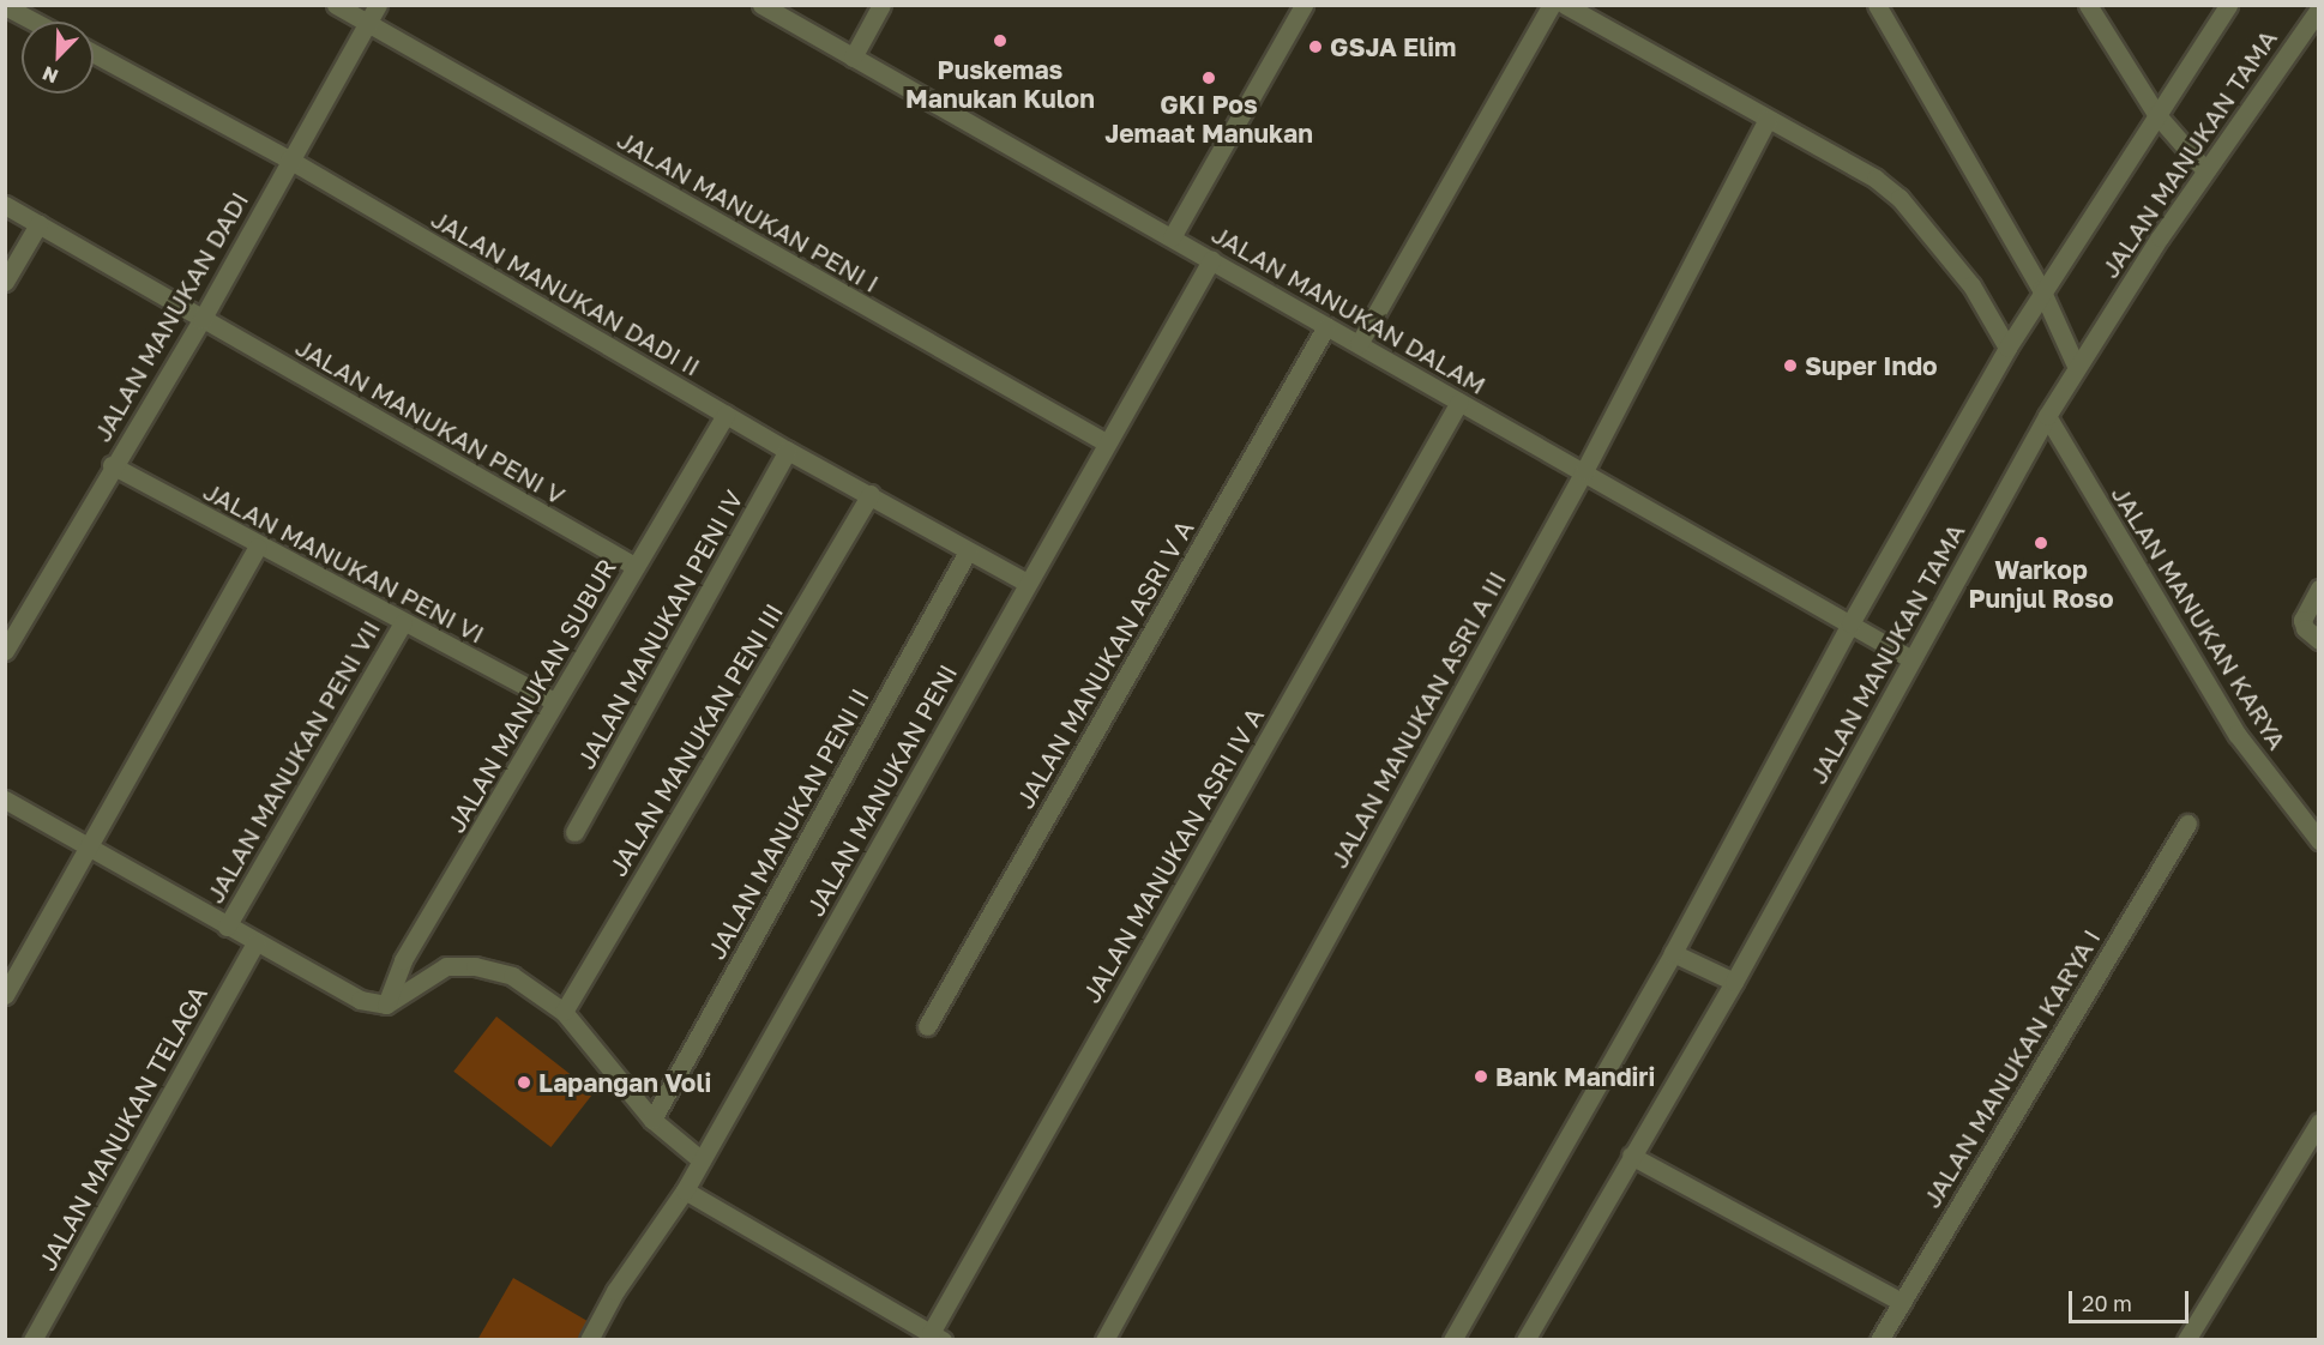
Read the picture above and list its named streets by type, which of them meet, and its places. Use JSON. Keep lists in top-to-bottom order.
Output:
{
  "streets": {
    "street": [
      "JALAN MANUKAN TAMA",
      "JALAN MANUKAN PENI I",
      "JALAN MANUKAN DADI II",
      "JALAN MANUKAN DALAM",
      "JALAN MANUKAN DADI",
      "JALAN MANUKAN PENI V",
      "JALAN MANUKAN PENI VI",
      "JALAN MANUKAN KARYA",
      "JALAN MANUKAN PENI IV",
      "JALAN MANUKAN ASRI V A",
      "JALAN MANUKAN SUBUR",
      "JALAN MANUKAN ASRI A III",
      "JALAN MANUKAN PENI III",
      "JALAN MANUKAN PENI VII",
      "JALAN MANUKAN PENI",
      "JALAN MANUKAN PENI II",
      "JALAN MANUKAN ASRI IV A",
      "JALAN MANUKAN KARYA I",
      "JALAN MANUKAN TELAGA"
    ]
  },
  "crossings": [
    ["JALAN MANUKAN TAMA", "JALAN MANUKAN DALAM"],
    ["JALAN MANUKAN TAMA", "JALAN MANUKAN KARYA"],
    ["JALAN MANUKAN PENI I", "JALAN MANUKAN DADI"],
    ["JALAN MANUKAN PENI I", "JALAN MANUKAN PENI"],
    ["JALAN MANUKAN DADI II", "JALAN MANUKAN DADI"],
    ["JALAN MANUKAN DADI II", "JALAN MANUKAN PENI IV"],
    ["JALAN MANUKAN DADI II", "JALAN MANUKAN SUBUR"],
    ["JALAN MANUKAN DADI II", "JALAN MANUKAN PENI III"],
    ["JALAN MANUKAN DADI II", "JALAN MANUKAN PENI"],
    ["JALAN MANUKAN DADI II", "JALAN MANUKAN PENI II"],
    ["JALAN MANUKAN DALAM", "JALAN MANUKAN ASRI V A"],
    ["JALAN MANUKAN DALAM", "JALAN MANUKAN ASRI A III"],
    ["JALAN MANUKAN DALAM", "JALAN MANUKAN PENI"],
    ["JALAN MANUKAN DALAM", "JALAN MANUKAN ASRI IV A"],
    ["JALAN MANUKAN DADI", "JALAN MANUKAN PENI V"],
    ["JALAN MANUKAN DADI", "JALAN MANUKAN PENI VI"],
    ["JALAN MANUKAN PENI V", "JALAN MANUKAN SUBUR"],
    ["JALAN MANUKAN PENI VI", "JALAN MANUKAN SUBUR"],
    ["JALAN MANUKAN PENI VI", "JALAN MANUKAN PENI VII"]
  ],
  "places": [
    "Puskemas Manukan Kulon",
    "GSJA Elim",
    "GKI Pos Jemaat Manukan",
    "Super Indo",
    "Warkop Punjul Roso",
    "Bank Mandiri",
    "Lapangan Voli"
  ],
  "scale_bar": "20 m",
  "north": "bottom left"
}
